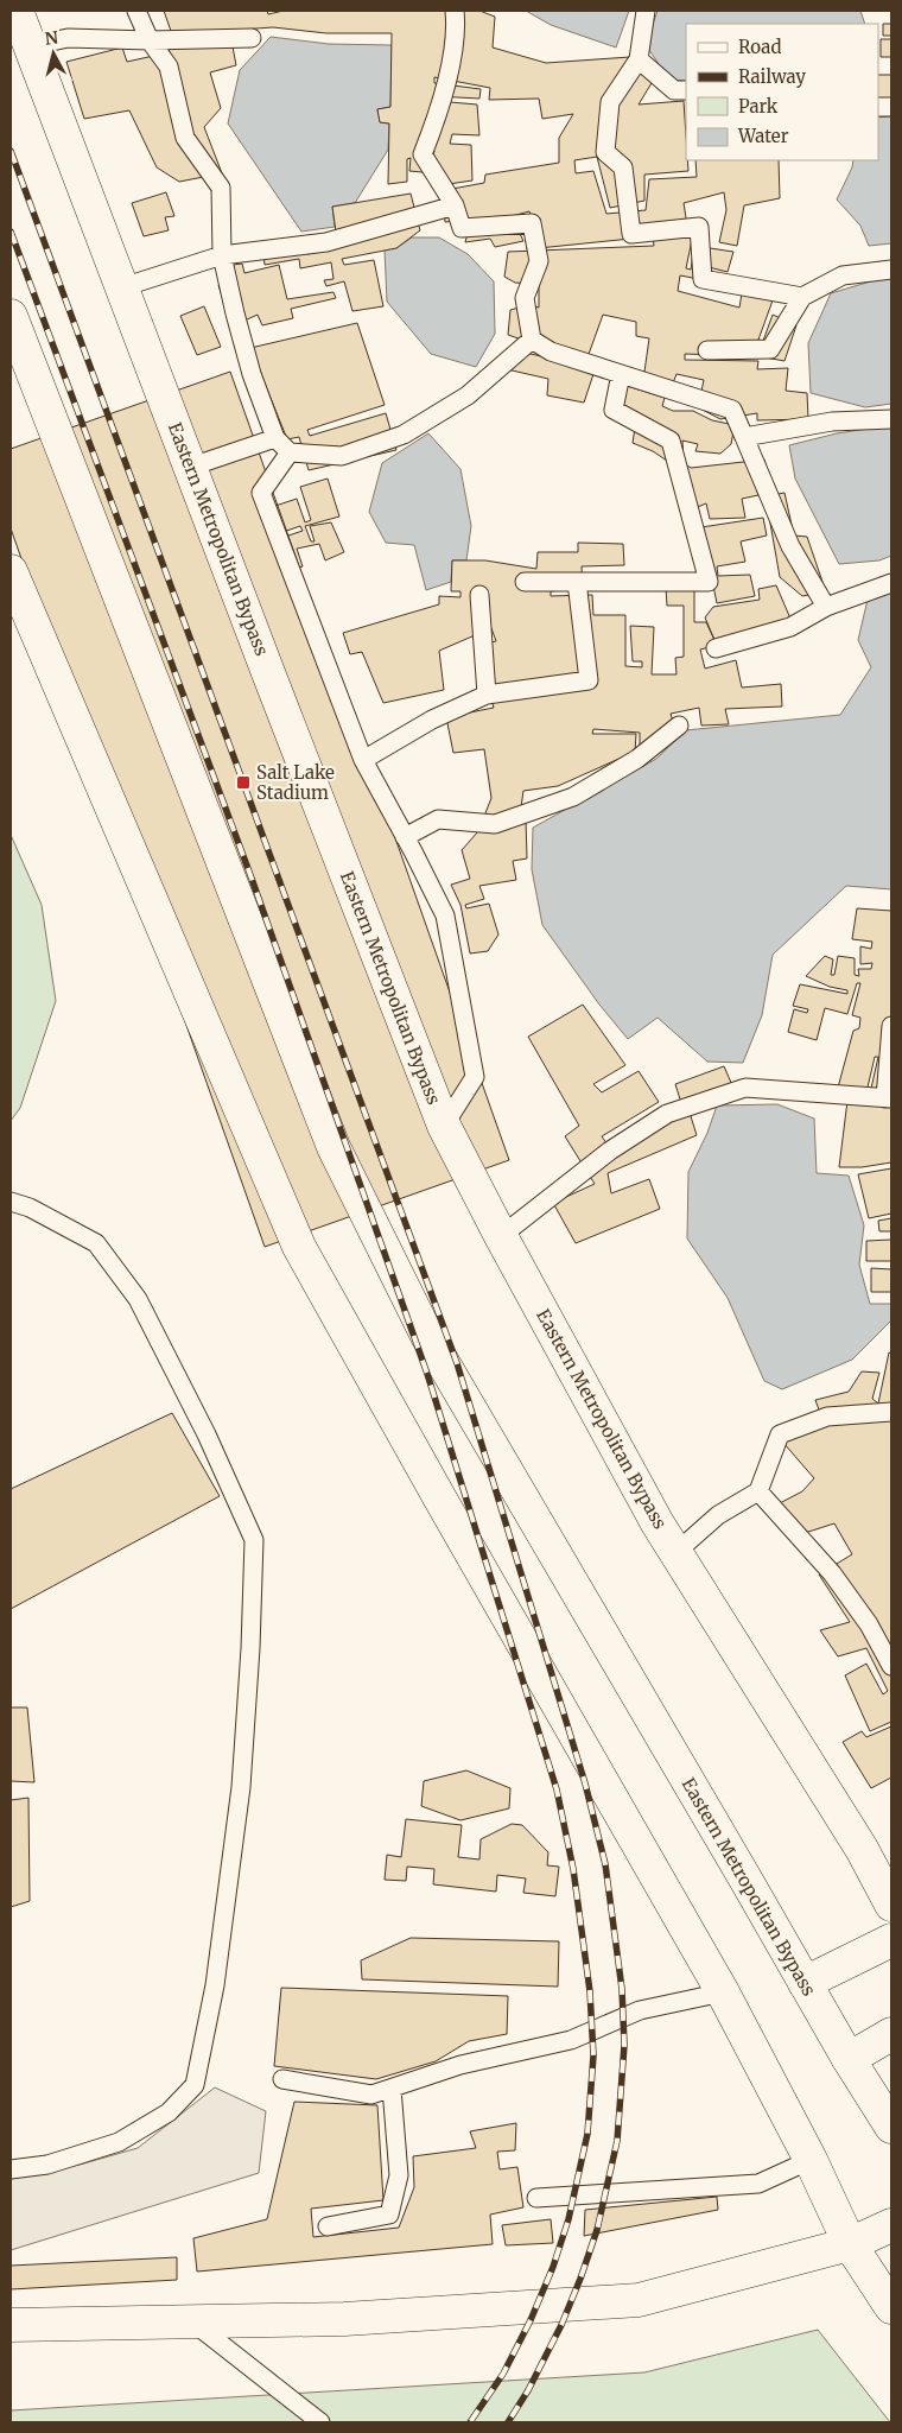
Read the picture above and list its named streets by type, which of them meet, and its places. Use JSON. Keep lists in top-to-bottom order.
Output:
{
  "streets": {
    "main road": ["Eastern Metropolitan Bypass"]
  },
  "places": {
    "transit": ["Salt Lake Stadium"]
  },
  "legend": [
    "Road",
    "Railway",
    "Park",
    "Water"
  ],
  "north": "top"
}
